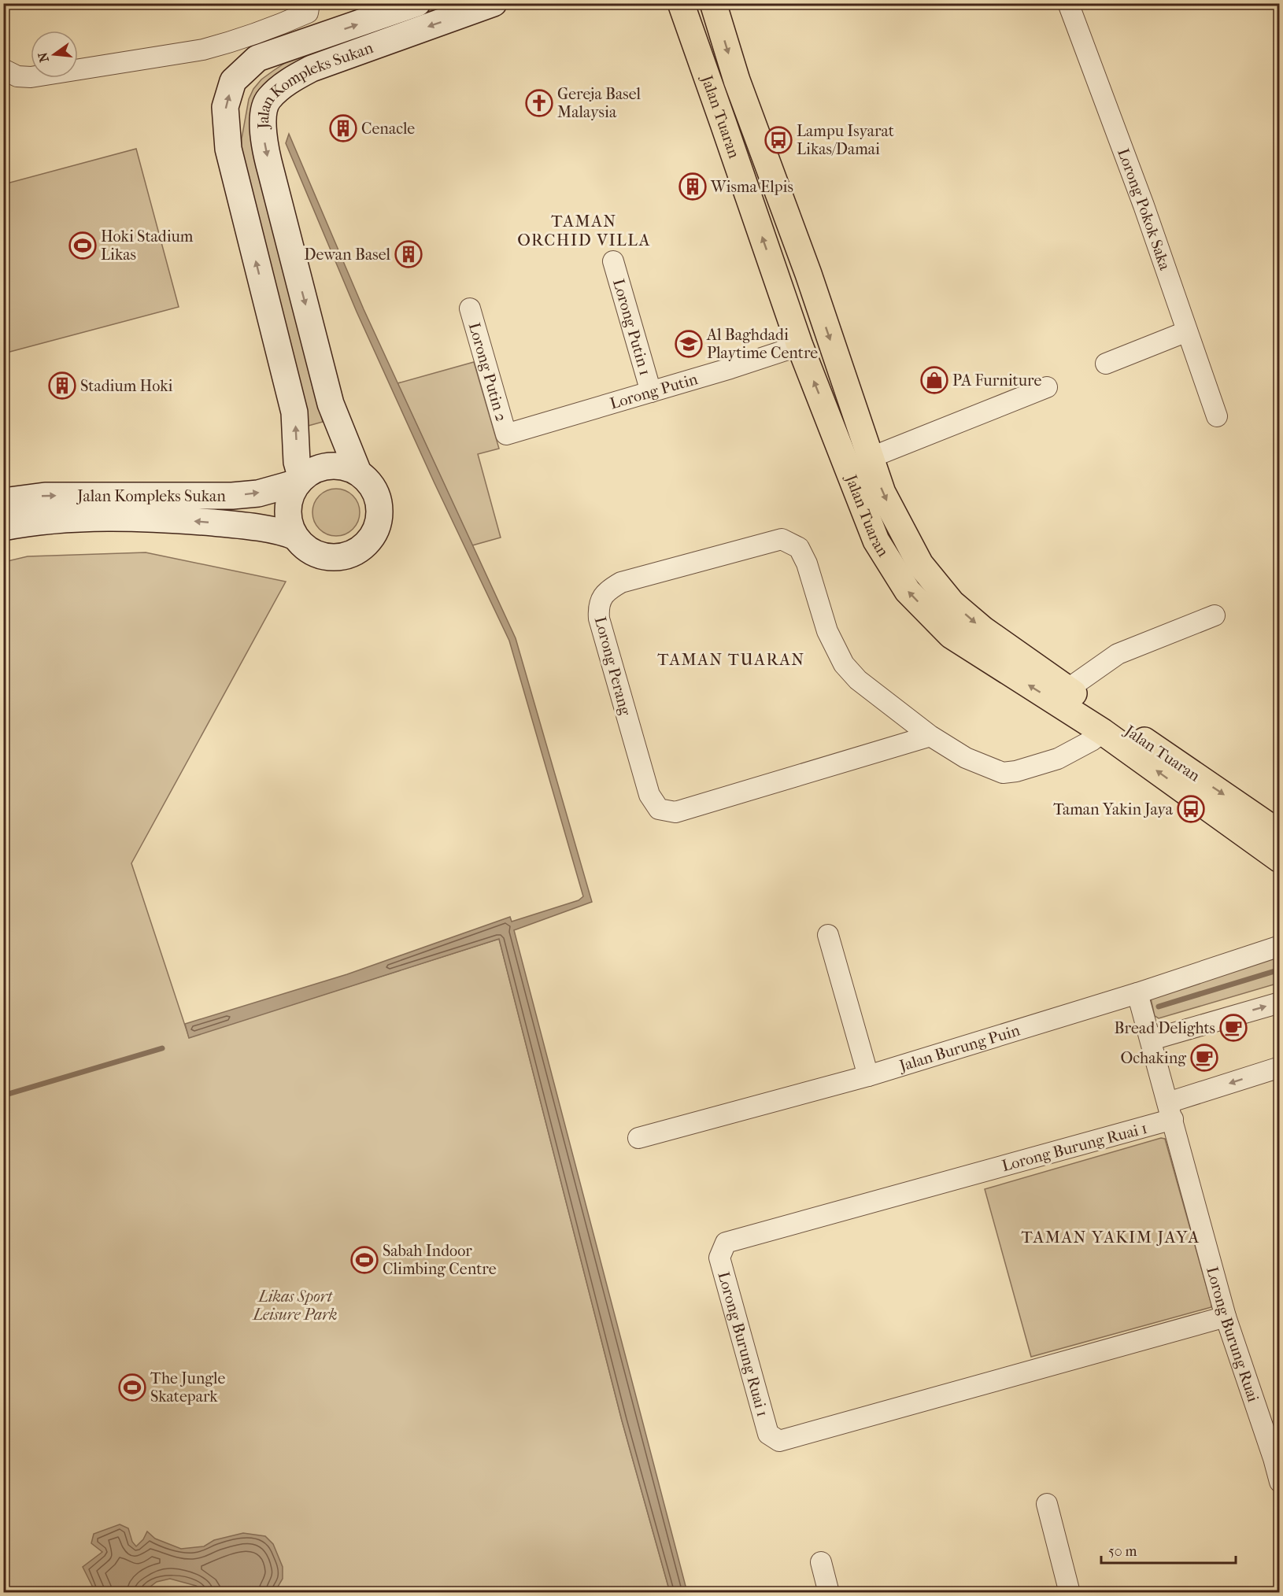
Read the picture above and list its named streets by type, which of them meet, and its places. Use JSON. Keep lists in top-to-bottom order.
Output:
{
  "streets": {
    "main road": ["Jalan Kompleks Sukan", "Jalan Tuaran"],
    "street": [
      "Lorong Pokok Saka",
      "Lorong Putin 1",
      "Lorong Putin 2",
      "Lorong Putin",
      "Lorong Perang",
      "Jalan Burung Puin",
      "Lorong Burung Ruai 1",
      "Lorong Burung Ruai"
    ]
  },
  "crossings": [
    ["Jalan Tuaran", "Lorong Putin"],
    ["Jalan Tuaran", "Lorong Perang"],
    ["Lorong Putin 1", "Lorong Putin"],
    ["Lorong Putin 2", "Lorong Putin"],
    ["Jalan Burung Puin", "Lorong Burung Ruai"],
    ["Lorong Burung Ruai 1", "Lorong Burung Ruai"]
  ],
  "districts": ["TAMAN ORCHID VILLA", "TAMAN TUARAN", "TAMAN YAKIM JAYA"],
  "parks": ["Likas Sport Leisure Park"],
  "places": {
    "church": ["Gereja Basel Malaysia"],
    "building": [
      "Cenacle",
      "Wisma Elpis",
      "Dewan Basel",
      "Stadium Hoki"
    ],
    "bus stop": ["Lampu Isyarat Likas/Damai", "Taman Yakin Jaya"],
    "sports": ["Hoki Stadium Likas", "Sabah Indoor Climbing Centre", "The Jungle Skatepark"],
    "school or university": ["Al Baghdadi Playtime Centre"],
    "shop": ["PA Furniture"],
    "cafe": ["Bread Delights", "Ochaking"]
  },
  "scale_bar": "50 m",
  "north": "left"
}
